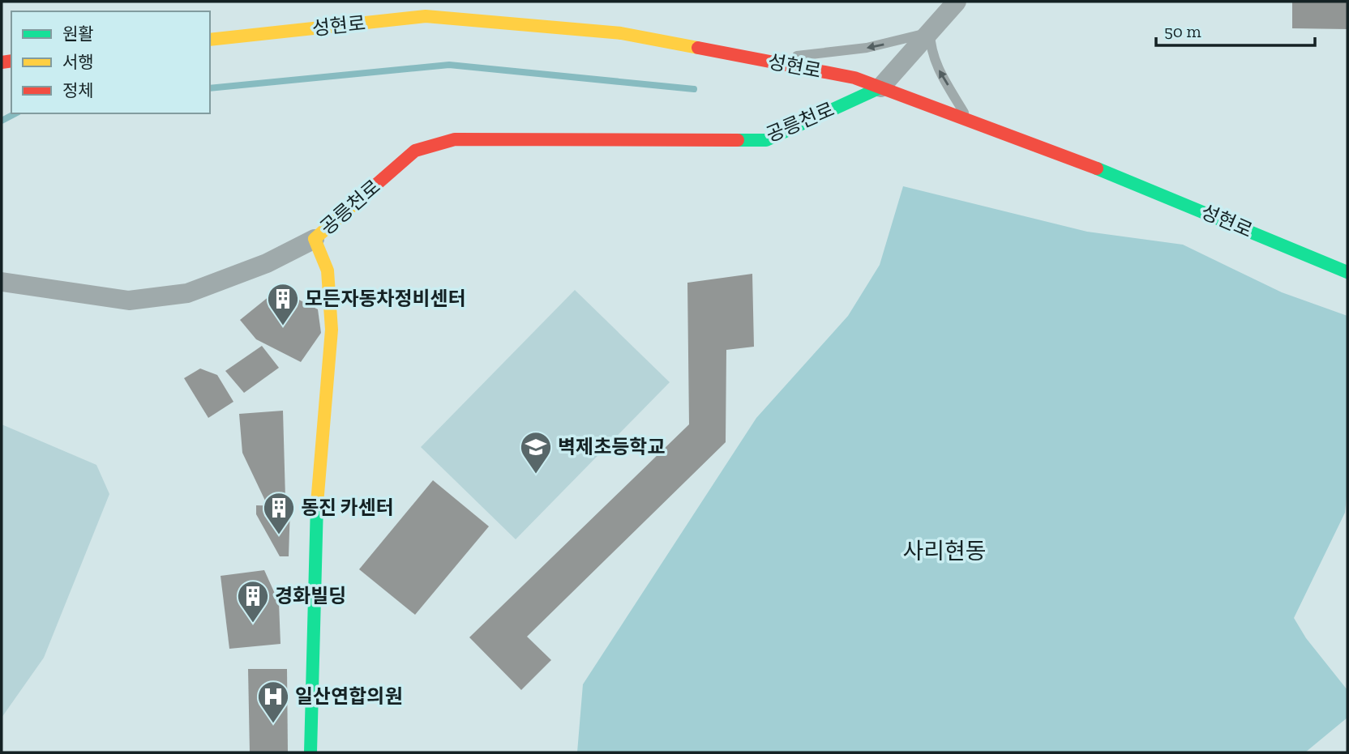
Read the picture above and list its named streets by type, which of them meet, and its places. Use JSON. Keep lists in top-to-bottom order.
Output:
{
  "streets": {
    "main road": ["성현로", "공릉천로"]
  },
  "crossings": [
    ["성현로", "공릉천로"]
  ],
  "districts": ["사리현동"],
  "places": {
    "building": ["모든자동차정비센터", "동진 카센터", "경화빌딩"],
    "school or university": ["벽제초등학교"],
    "hospital": ["일산연합의원"]
  },
  "legend": ["원활", "서행", "정체"],
  "scale_bar": "50 m"
}
